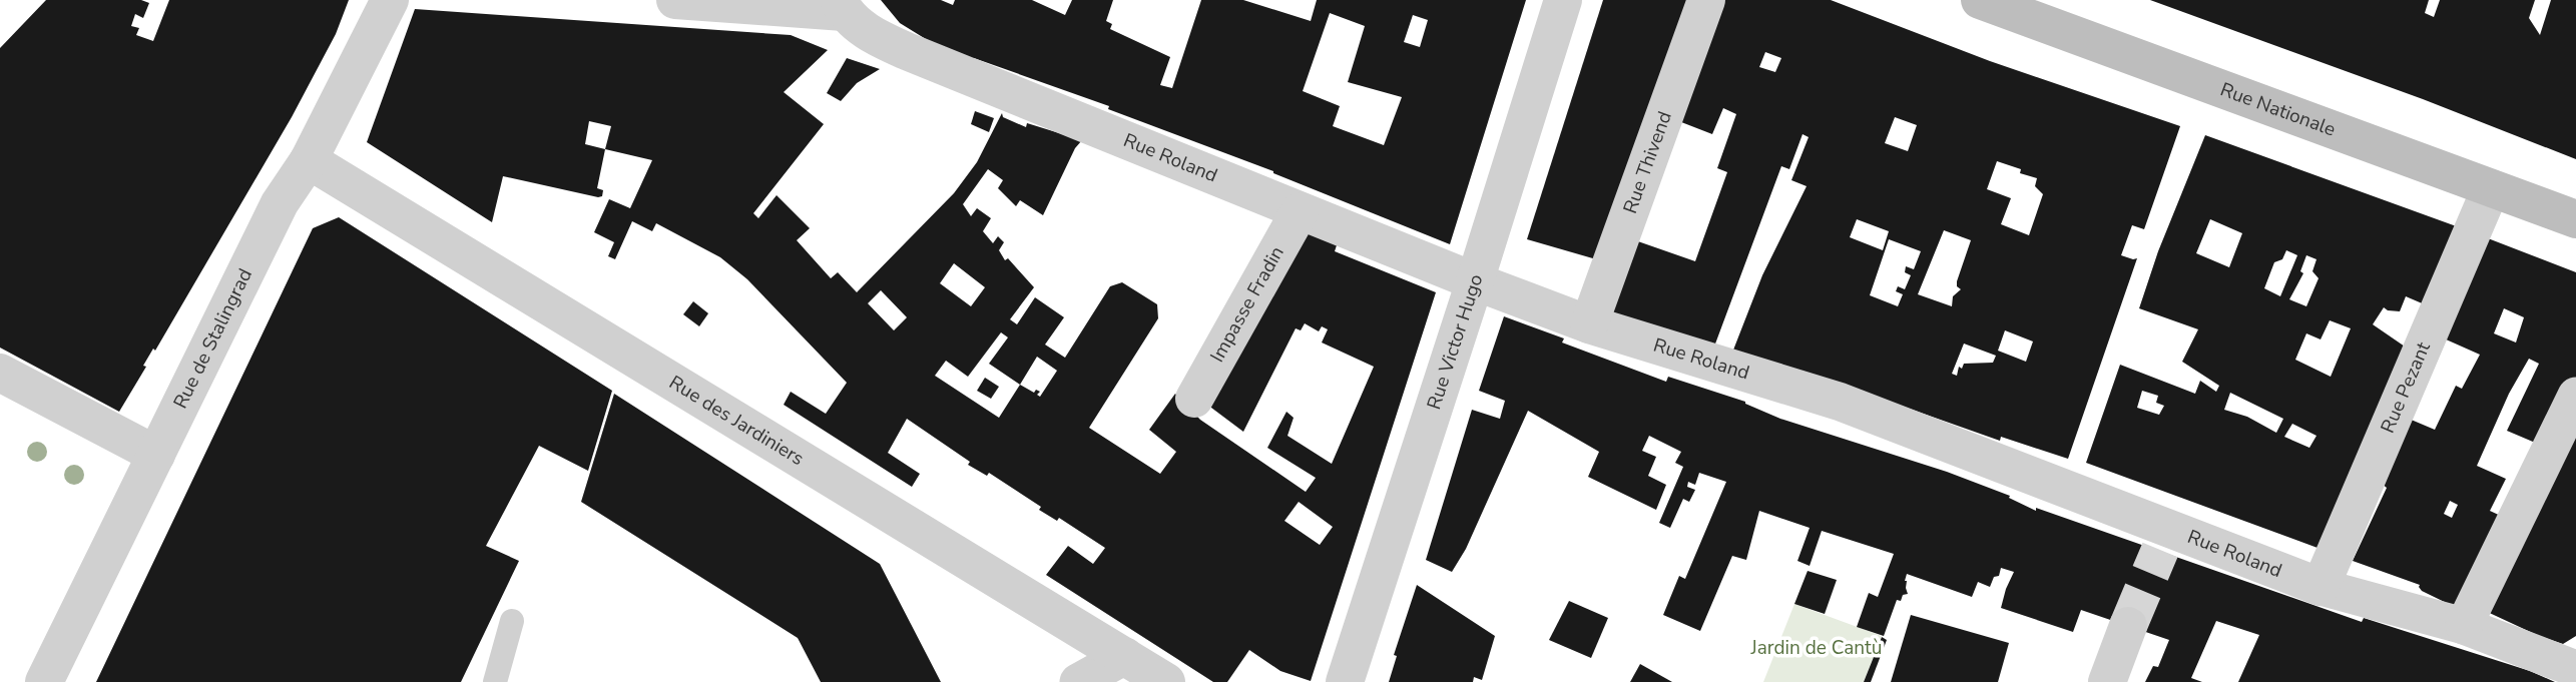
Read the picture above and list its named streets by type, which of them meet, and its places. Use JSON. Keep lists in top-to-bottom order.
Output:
{
  "streets": {
    "main road": ["Rue Nationale"],
    "street": [
      "Rue Roland",
      "Rue Thivend",
      "Impasse Fradin",
      "Rue de Stalingrad",
      "Rue Victor Hugo",
      "Rue Pezant",
      "Rue des Jardiniers"
    ]
  },
  "crossings": [
    ["Rue Nationale", "Rue Pezant"],
    ["Rue Roland", "Rue Thivend"],
    ["Rue Roland", "Impasse Fradin"],
    ["Rue Roland", "Rue Victor Hugo"],
    ["Rue Roland", "Rue Pezant"],
    ["Rue de Stalingrad", "Rue des Jardiniers"]
  ],
  "parks": ["Jardin de Cantù"]
}
